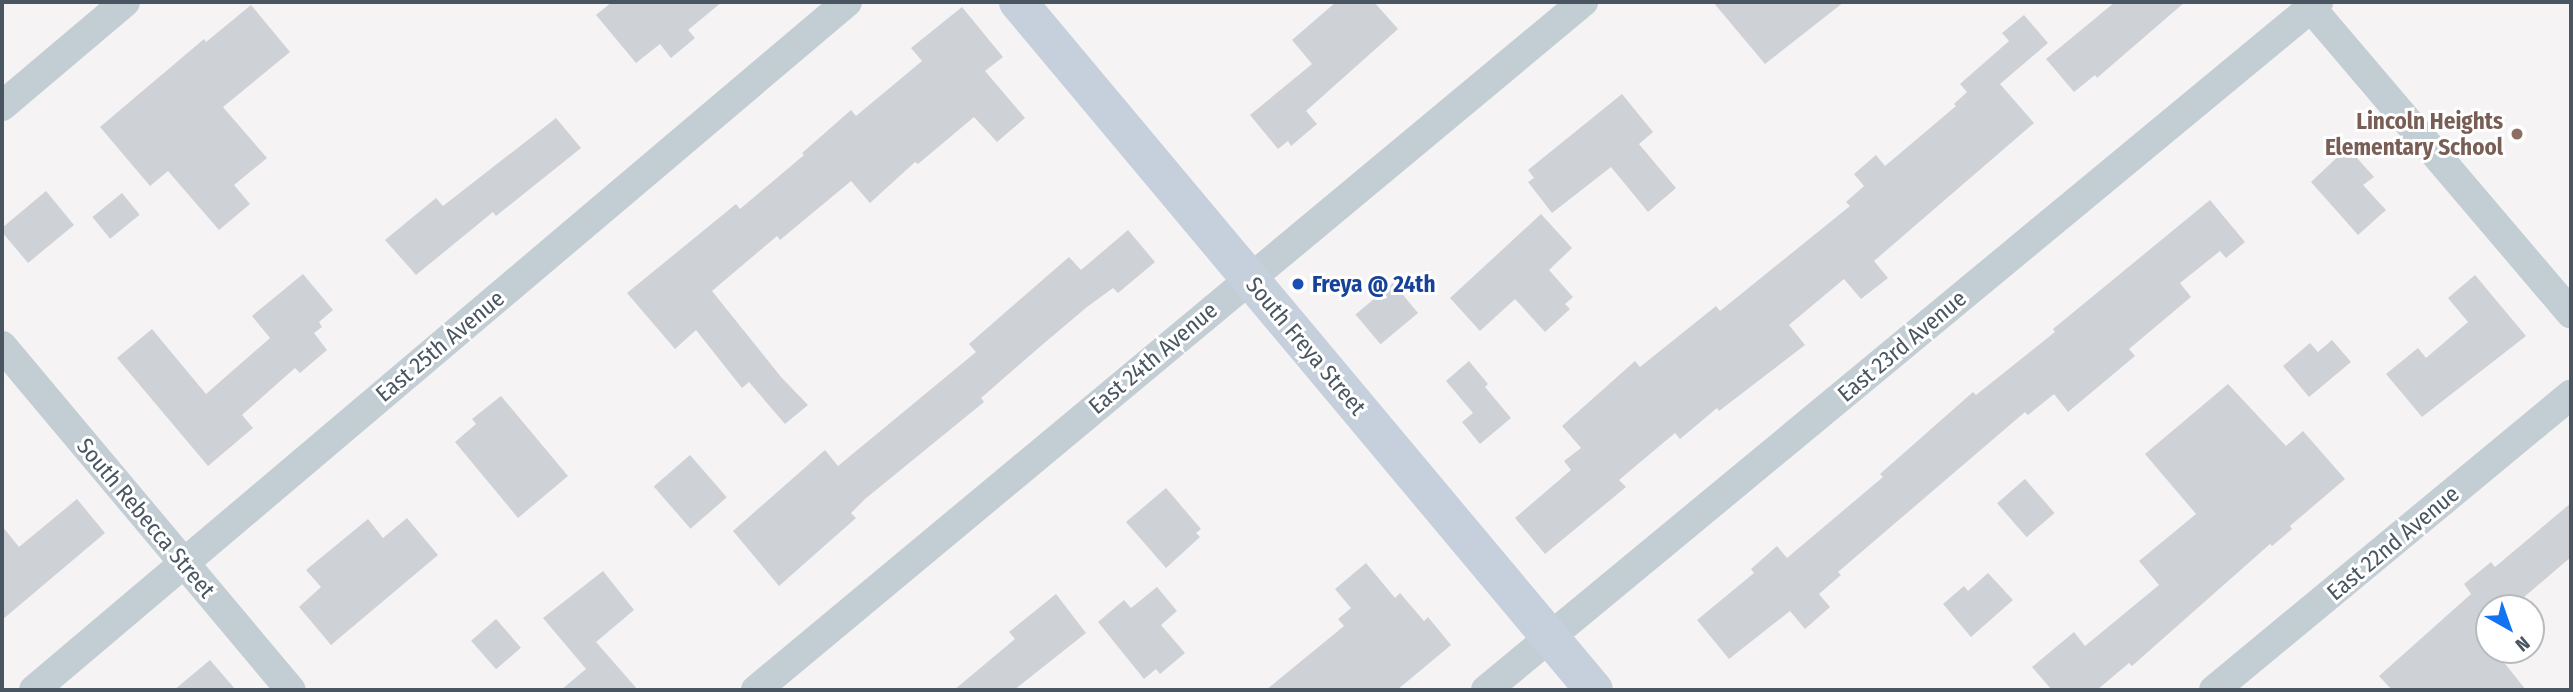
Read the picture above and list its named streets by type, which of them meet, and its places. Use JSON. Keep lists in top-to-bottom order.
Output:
{
  "streets": {
    "main road": ["South Freya Street"],
    "street": [
      "East 25th Avenue",
      "East 23rd Avenue",
      "East 24th Avenue",
      "South Rebecca Street",
      "East 22nd Avenue"
    ]
  },
  "crossings": [
    ["East 25th Avenue", "South Rebecca Street"],
    ["South Freya Street", "East 23rd Avenue"],
    ["South Freya Street", "East 24th Avenue"]
  ],
  "places": ["Lincoln Heights Elementary School", "Freya @ 24th"],
  "north": "bottom right"
}
